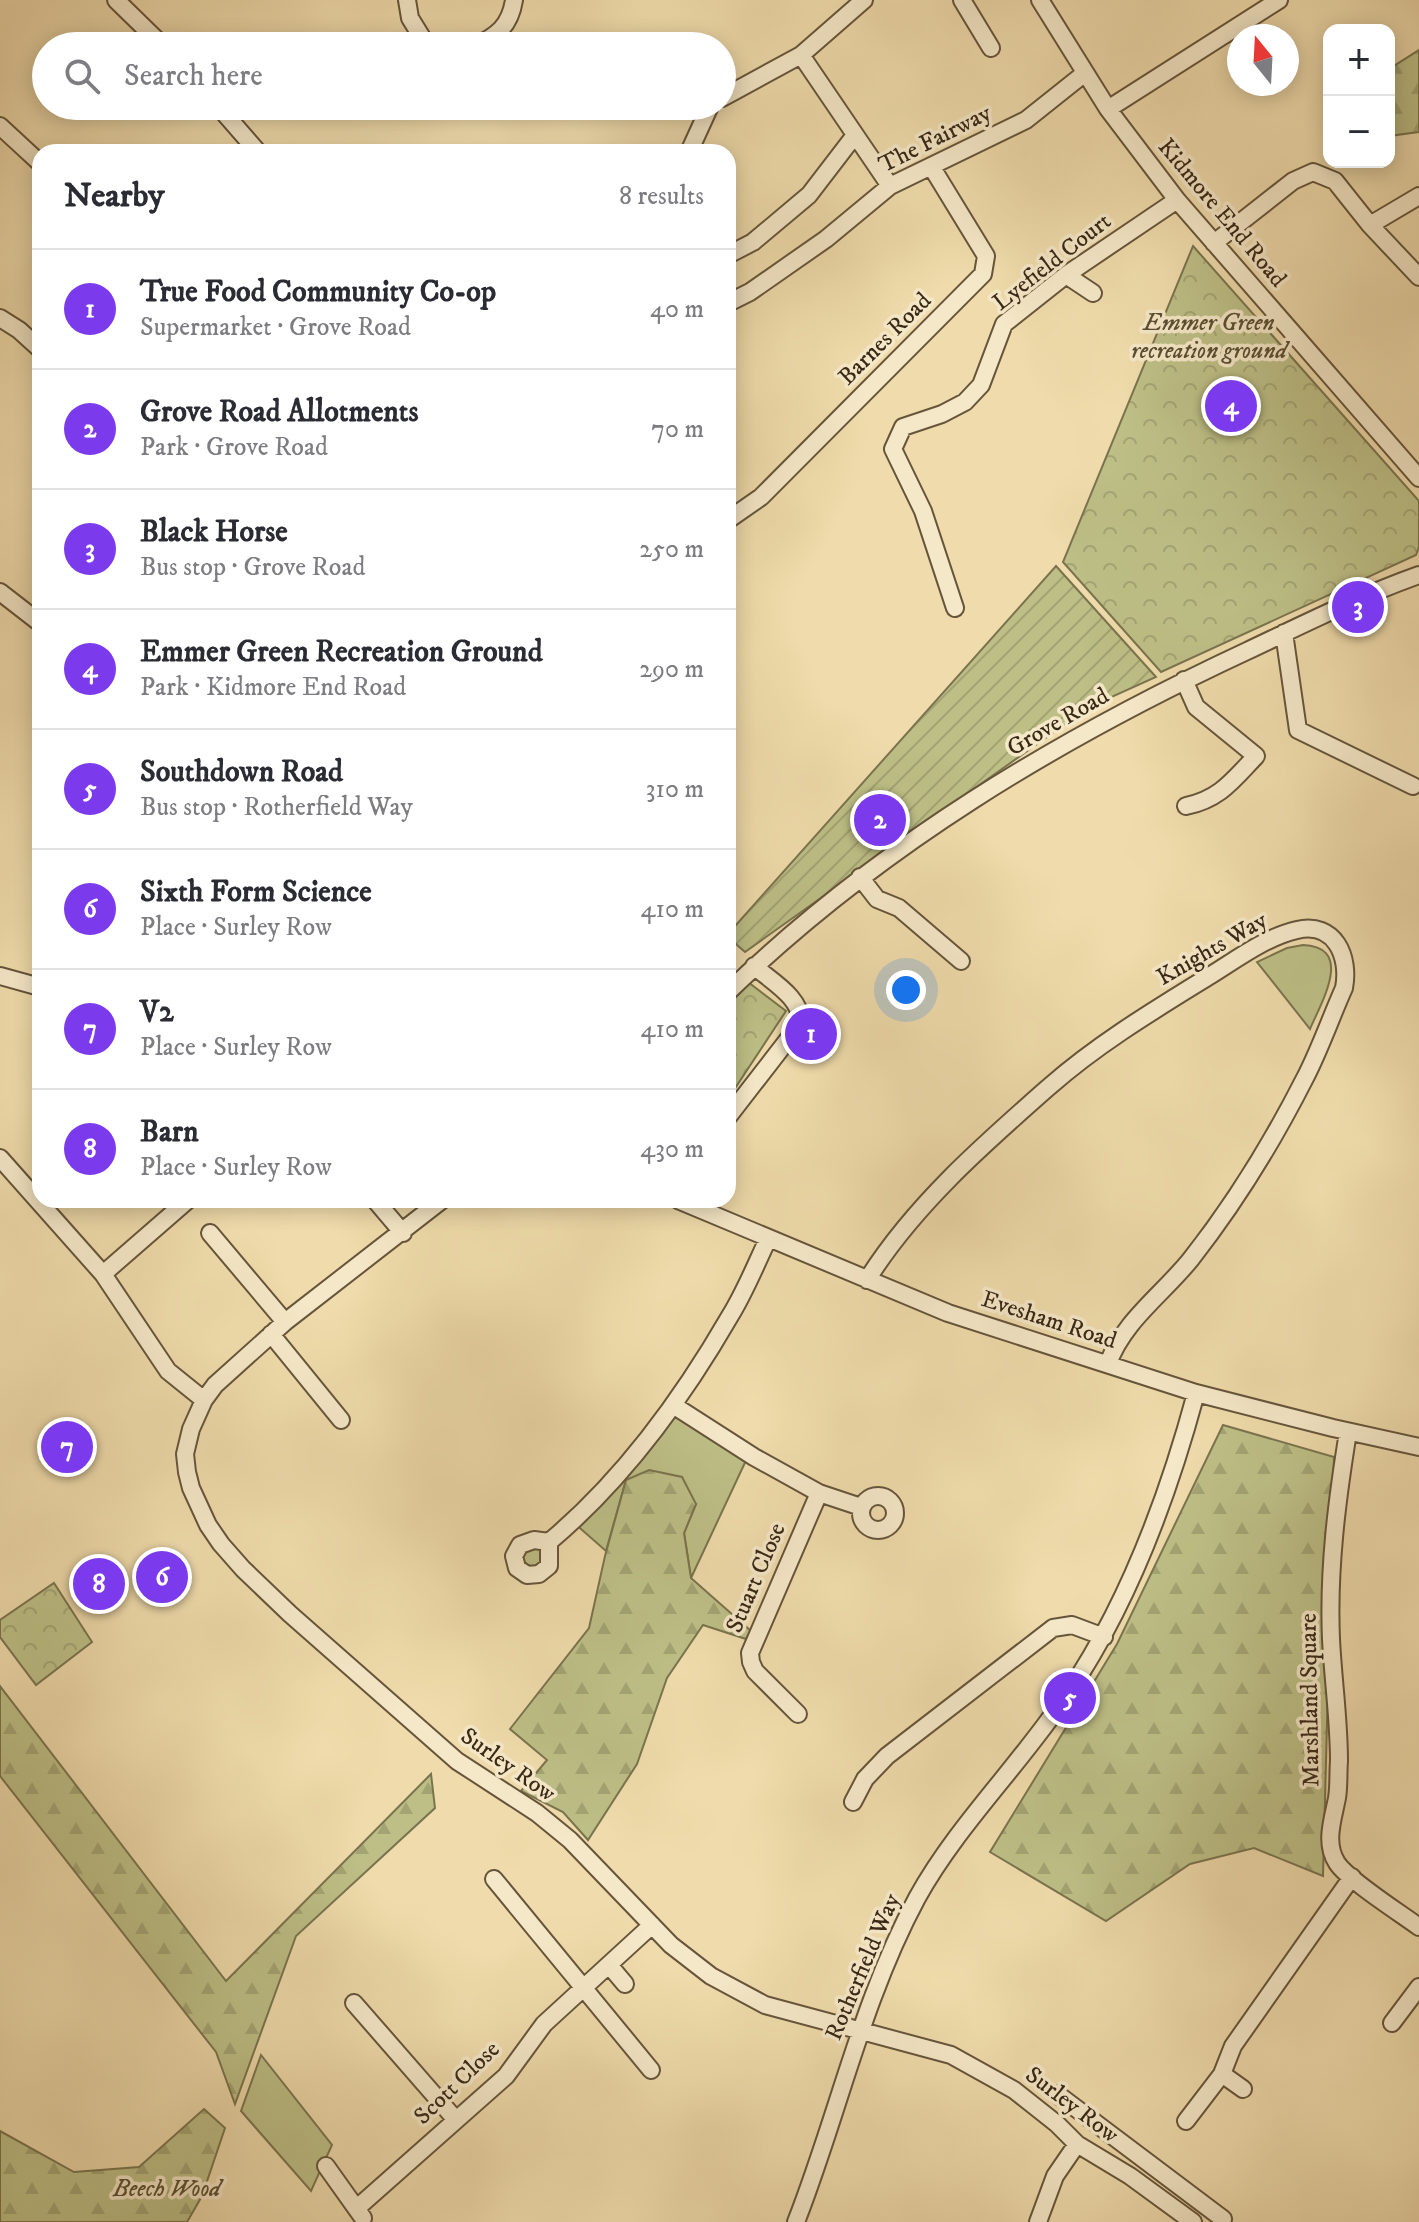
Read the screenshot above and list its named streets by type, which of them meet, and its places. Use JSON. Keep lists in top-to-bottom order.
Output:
{
  "streets": {
    "street": [
      "The Fairway",
      "Kidmore End Road",
      "Lyefield Court",
      "Barnes Road",
      "Grove Road",
      "Knights Way",
      "Evesham Road",
      "Stuart Close",
      "Marshland Square",
      "Surley Row",
      "Rotherfield Way",
      "Scott Close"
    ]
  },
  "crossings": [
    ["The Fairway", "Kidmore End Road"],
    ["The Fairway", "Barnes Road"],
    ["Kidmore End Road", "Lyefield Court"],
    ["Knights Way", "Evesham Road"],
    ["Evesham Road", "Marshland Square"],
    ["Evesham Road", "Rotherfield Way"],
    ["Surley Row", "Rotherfield Way"],
    ["Surley Row", "Scott Close"]
  ],
  "parks": ["Emmer Green recreation ground", "Beech Wood"],
  "north": "top",
  "page": {
    "map_buttons": ["+", "−"],
    "search": "Search here",
    "heading": ["Nearby", "8 results"],
    "list": [
      {
        "mark": "1",
        "name": "True Food Community Co-op",
        "note": "Supermarket · Grove Road",
        "value": "40 m"
      },
      {
        "mark": "2",
        "name": "Grove Road Allotments",
        "note": "Park · Grove Road",
        "value": "70 m"
      },
      {
        "mark": "3",
        "name": "Black Horse",
        "note": "Bus stop · Grove Road",
        "value": "250 m"
      },
      {
        "mark": "4",
        "name": "Emmer Green Recreation Ground",
        "note": "Park · Kidmore End Road",
        "value": "290 m"
      },
      {
        "mark": "5",
        "name": "Southdown Road",
        "note": "Bus stop · Rotherfield Way",
        "value": "310 m"
      },
      {
        "mark": "6",
        "name": "Sixth Form Science",
        "note": "Place · Surley Row",
        "value": "410 m"
      },
      {
        "mark": "7",
        "name": "V2",
        "note": "Place · Surley Row",
        "value": "410 m"
      },
      {
        "mark": "8",
        "name": "Barn",
        "note": "Place · Surley Row",
        "value": "430 m"
      }
    ],
    "pins": [
      "4",
      "3",
      "2",
      "1",
      "7",
      "6",
      "8",
      "5"
    ]
  }
}
